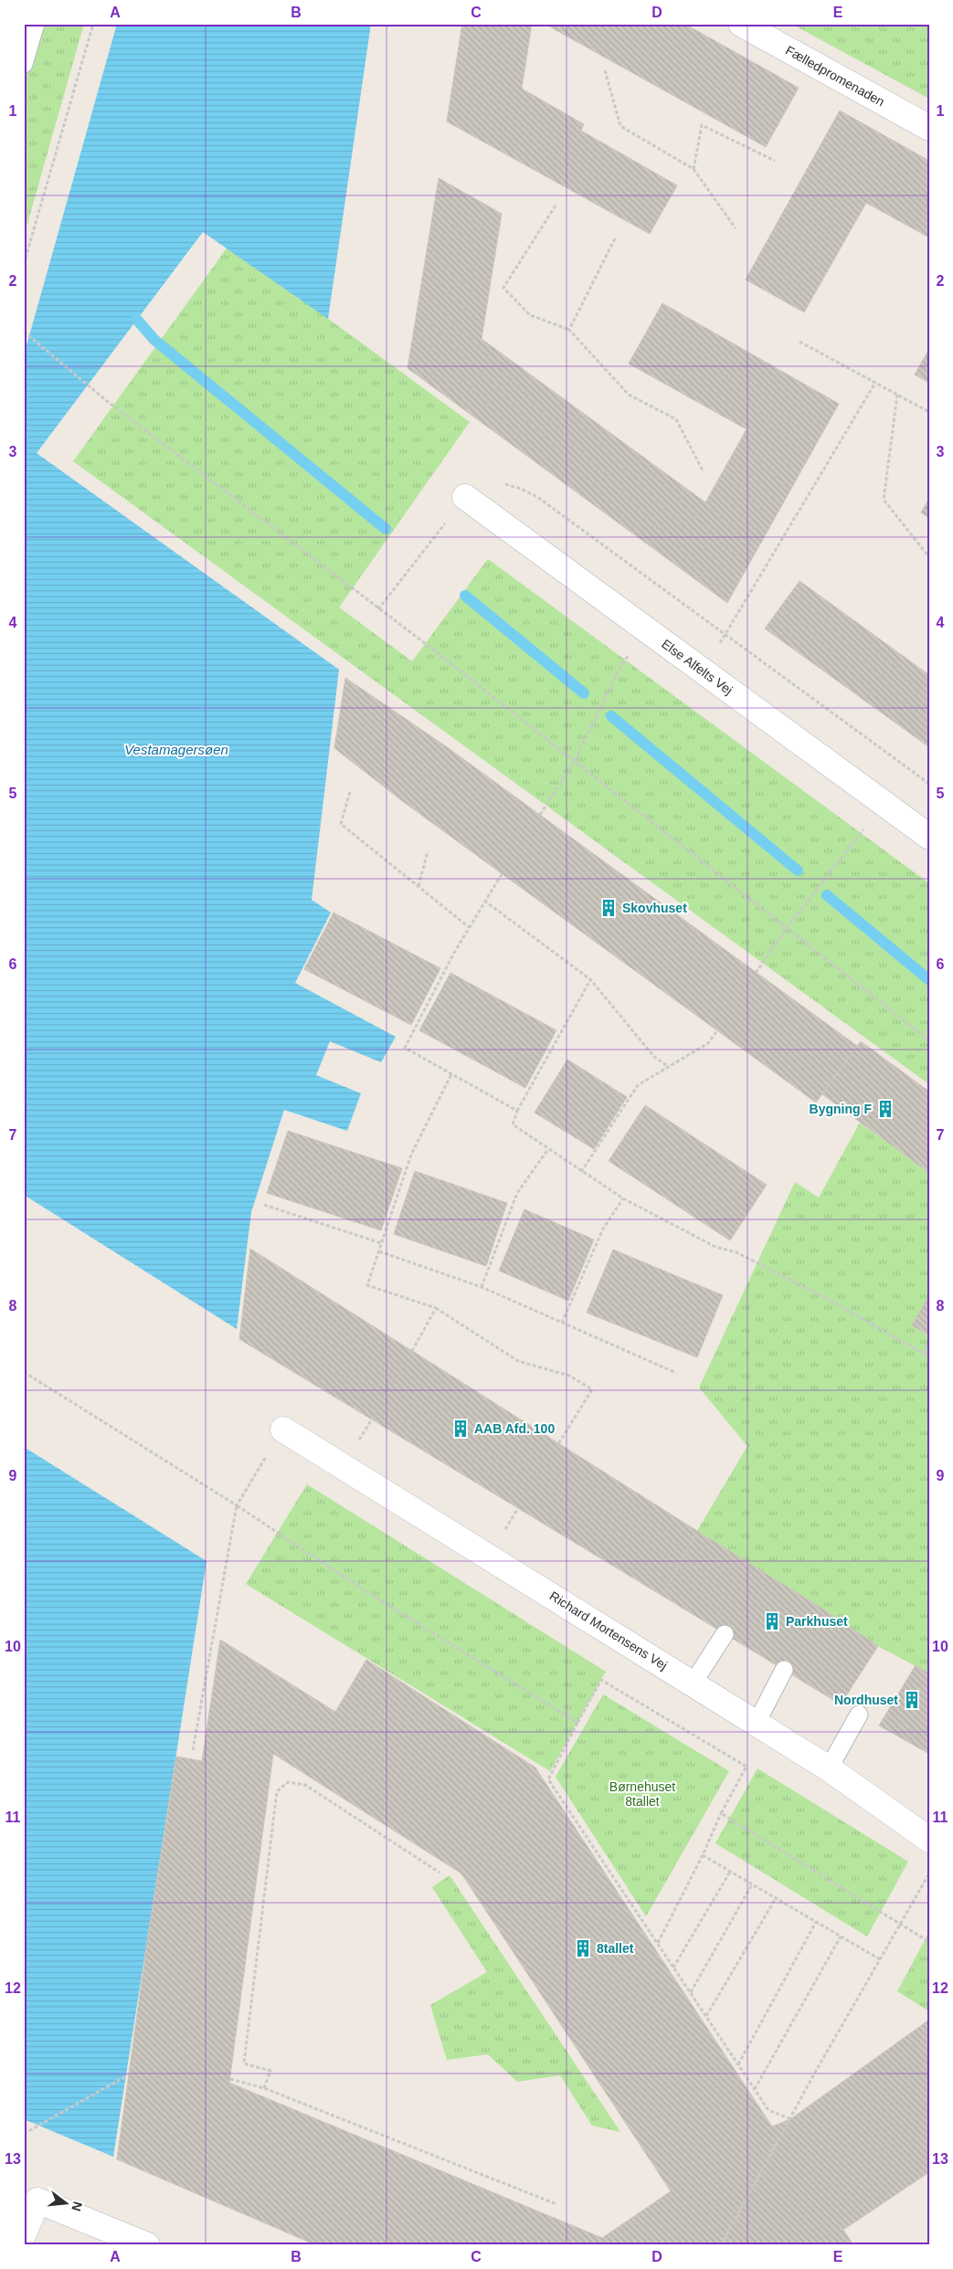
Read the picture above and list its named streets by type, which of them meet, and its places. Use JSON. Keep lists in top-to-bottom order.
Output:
{
  "streets": {
    "street": ["Fælledpromenaden", "Else Alfelts Vej", "Richard Mortensens Vej"]
  },
  "water": ["Vestamagersøen"],
  "parks": ["Børnehuset 8tallet"],
  "places": {
    "building": [
      "Skovhuset",
      "Bygning F",
      "AAB Afd. 100",
      "Parkhuset",
      "Nordhuset",
      "8tallet"
    ]
  },
  "north": "right",
  "grid": {
    "columns": [
      "A",
      "B",
      "C",
      "D",
      "E"
    ],
    "rows": [
      "1",
      "2",
      "3",
      "4",
      "5",
      "6",
      "7",
      "8",
      "9",
      "10",
      "11",
      "12",
      "13"
    ]
  }
}
